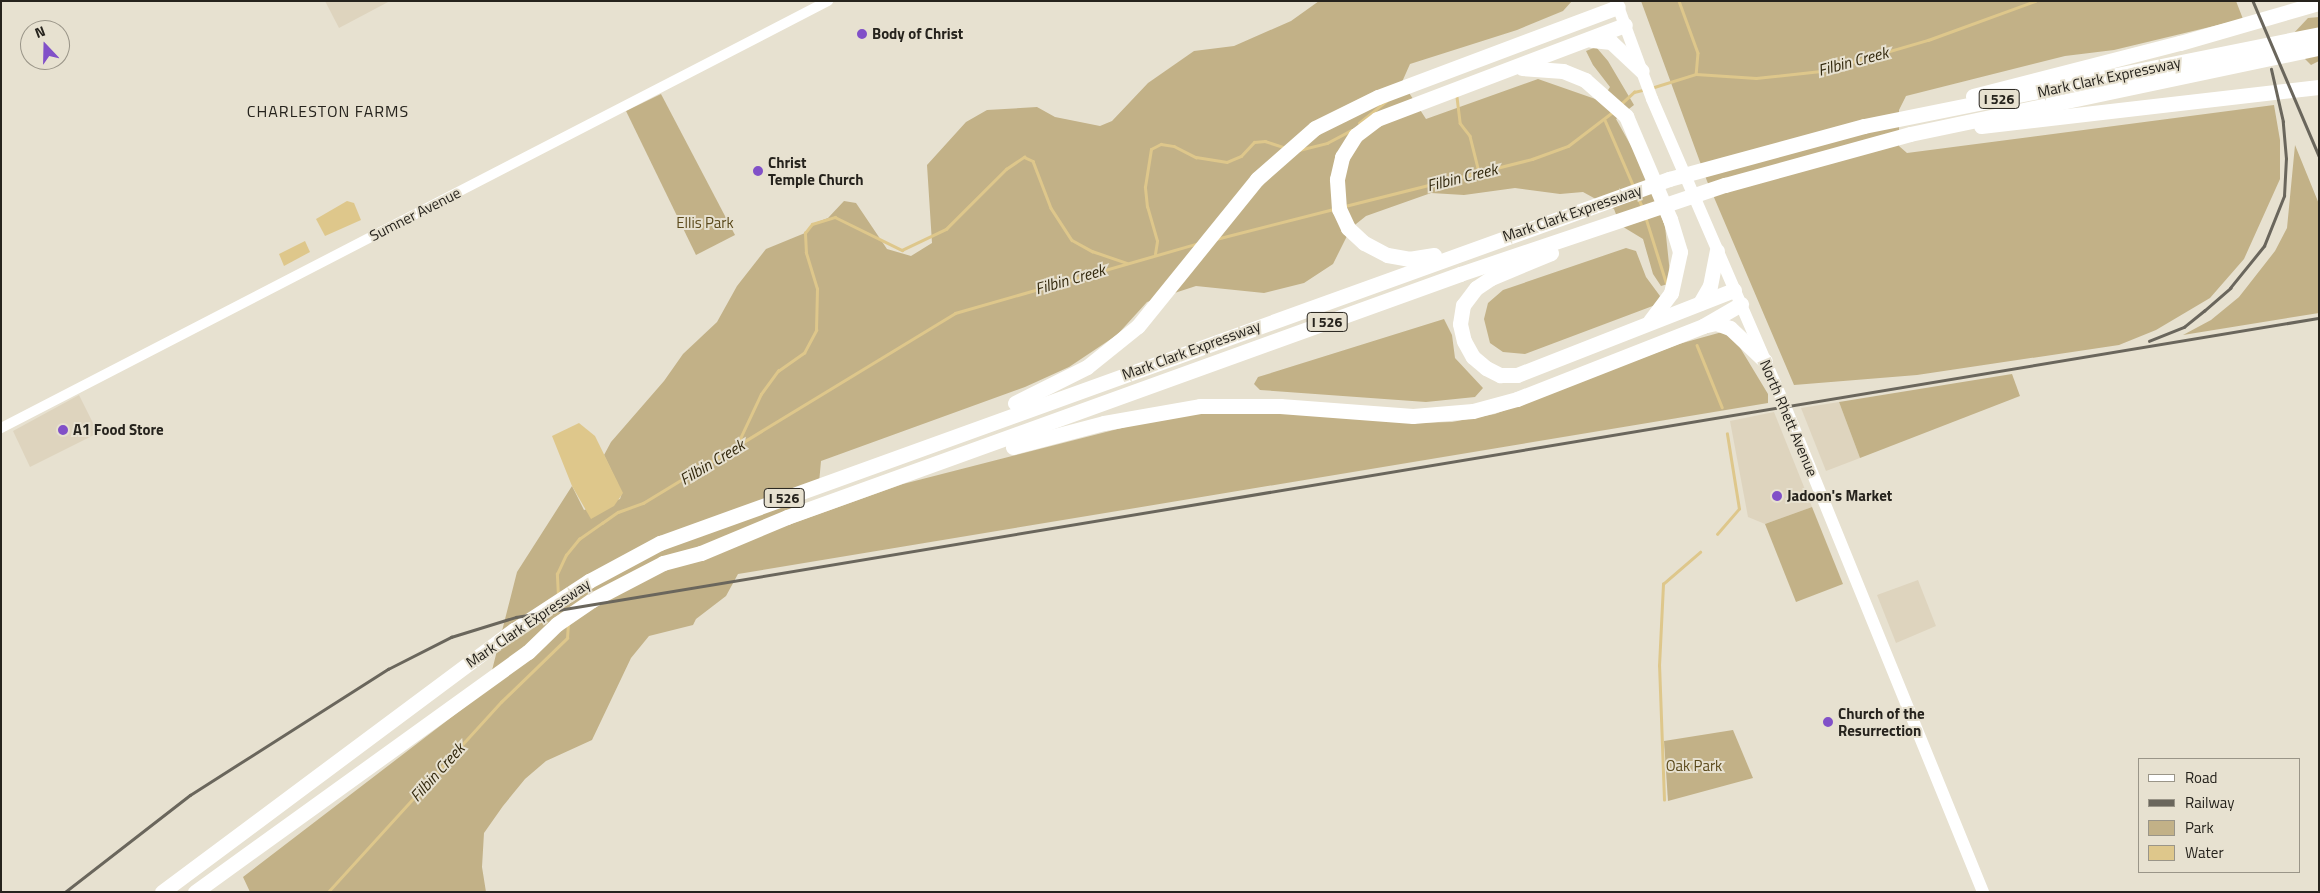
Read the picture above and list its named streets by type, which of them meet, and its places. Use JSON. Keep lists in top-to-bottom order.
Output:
{
  "streets": {
    "highway": ["Mark Clark Expressway", "I 526"],
    "main road": ["North Rhett Avenue"],
    "street": ["Sumner Avenue"]
  },
  "districts": ["CHARLESTON FARMS"],
  "water": ["Filbin Creek"],
  "parks": ["Ellis Park", "Oak Park"],
  "places": [
    "Body of Christ",
    "Christ Temple Church",
    "A1 Food Store",
    "Jadoon's Market",
    "Church of the Resurrection"
  ],
  "legend": [
    "Road",
    "Railway",
    "Park",
    "Water"
  ],
  "north": "top"
}
